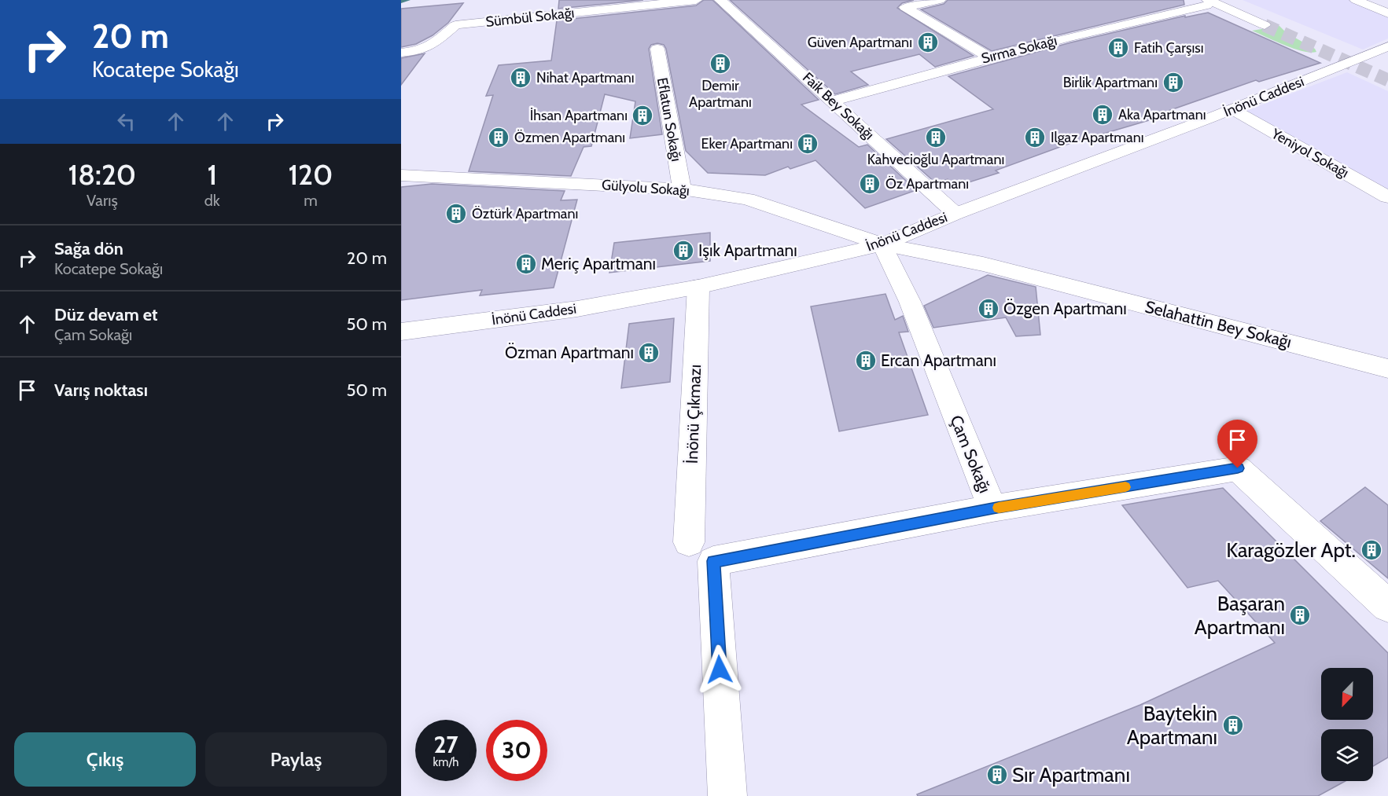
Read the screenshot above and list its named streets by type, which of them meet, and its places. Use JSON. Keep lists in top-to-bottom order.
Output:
{
  "streets": {
    "street": [
      "Sümbül Sokağı",
      "Sırma Sokağı",
      "İnönü Caddesi",
      "Faik Bey Sokağı",
      "Eflatun Sokağı",
      "Yeniyol Sokağı",
      "Gülyolu Sokağı",
      "Selahattin Bey Sokağı",
      "İnönü Çıkmazı",
      "Çam Sokağı"
    ]
  },
  "crossings": [
    ["Sırma Sokağı", "Faik Bey Sokağı"],
    ["İnönü Caddesi", "Faik Bey Sokağı"],
    ["İnönü Caddesi", "Yeniyol Sokağı"],
    ["İnönü Caddesi", "Gülyolu Sokağı"],
    ["İnönü Caddesi", "Selahattin Bey Sokağı"],
    ["İnönü Caddesi", "İnönü Çıkmazı"],
    ["İnönü Caddesi", "Çam Sokağı"],
    ["Eflatun Sokağı", "Gülyolu Sokağı"],
    ["Gülyolu Sokağı", "Selahattin Bey Sokağı"],
    ["Gülyolu Sokağı", "Çam Sokağı"],
    ["Selahattin Bey Sokağı", "Çam Sokağı"]
  ],
  "places": {
    "building": [
      "Güven Apartmanı",
      "Fatih Çarşısı",
      "Demir Apartmanı",
      "Nihat Apartmanı",
      "Birlik Apartmanı",
      "Aka Apartmanı",
      "İhsan Apartmanı",
      "Özmen Apartmanı",
      "Kahvecioğlu Apartmanı",
      "Ilgaz Apartmanı",
      "Eker Apartmanı",
      "Öz Apartmanı",
      "Öztürk Apartmanı",
      "Işık Apartmanı",
      "Meriç Apartmanı",
      "Özgen Apartmanı",
      "Özman Apartmanı",
      "Ercan Apartmanı",
      "Karagözler Apt.",
      "Başaran Apartmanı",
      "Baytekin Apartmanı",
      "Sır Apartmanı"
    ]
  },
  "north": "bottom left",
  "page": {
    "turn": ["20 m", "Kocatepe Sokağı"],
    "eta": [
      "18:20",
      "Varış",
      "1",
      "dk",
      "120",
      "m"
    ],
    "list": [
      {
        "name": "Sağa dön",
        "note": "Kocatepe Sokağı",
        "value": "20 m"
      },
      {
        "name": "Düz devam et",
        "note": "Çam Sokağı",
        "value": "50 m"
      },
      {
        "name": "Varış noktası",
        "value": "50 m"
      }
    ],
    "speed": "27 km/h",
    "limit": "30",
    "buttons": ["Çıkış", "Paylaş"]
  }
}
